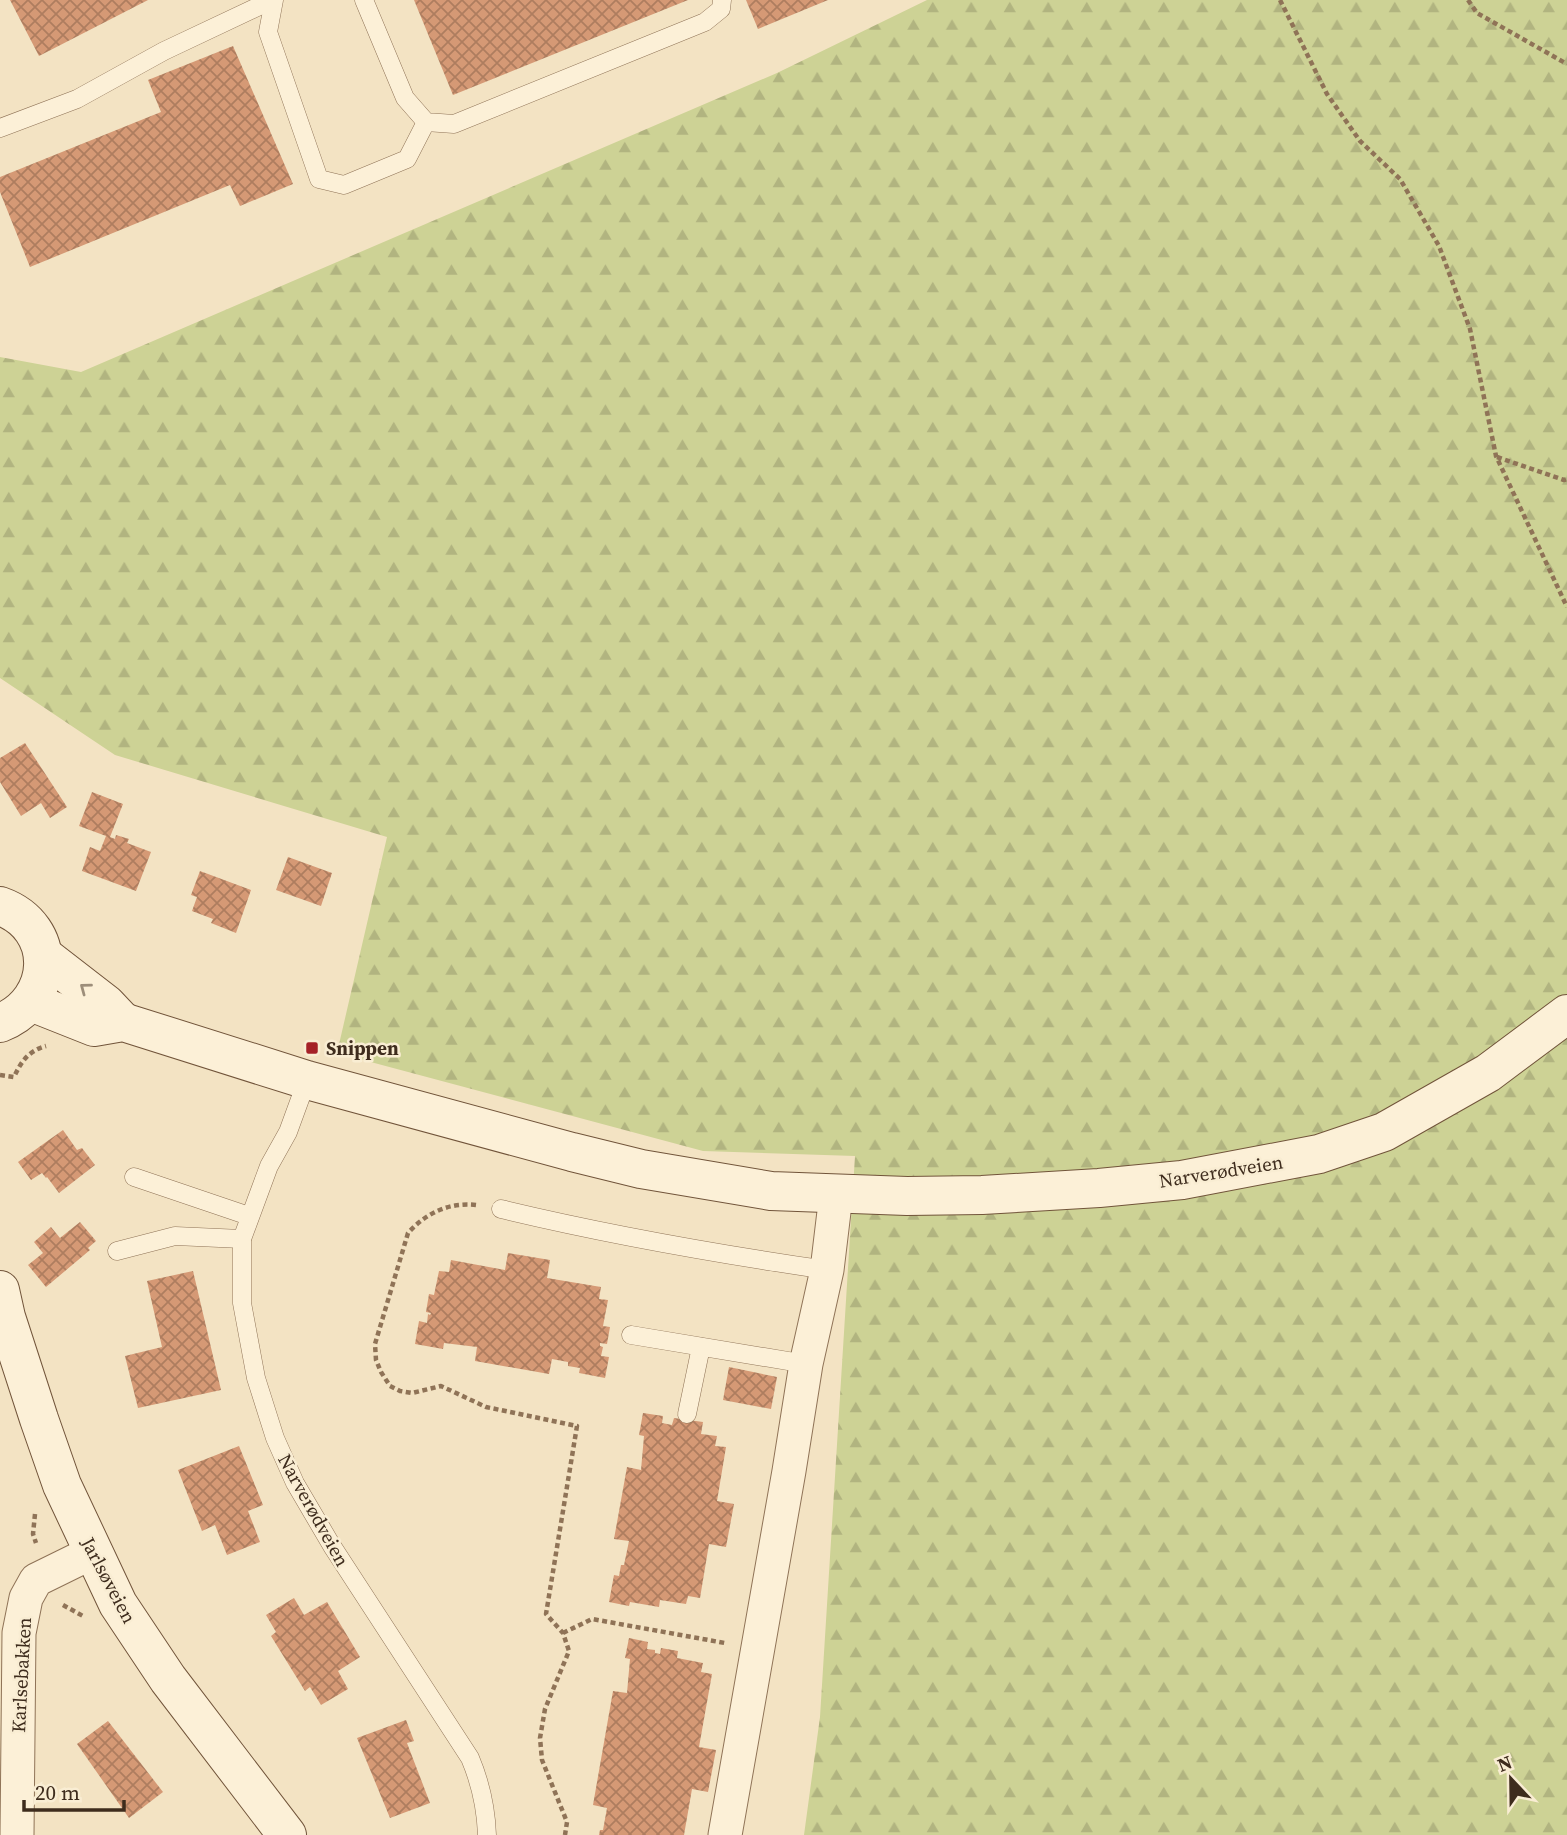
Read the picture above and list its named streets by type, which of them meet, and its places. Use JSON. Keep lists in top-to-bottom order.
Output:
{
  "streets": {
    "main road": ["Narverødveien", "Jarlsøveien"],
    "street": ["Karlsebakken"]
  },
  "crossings": [
    ["Jarlsøveien", "Karlsebakken"]
  ],
  "places": {
    "transit": ["Snippen"]
  },
  "scale_bar": "20 m",
  "north": "top"
}
